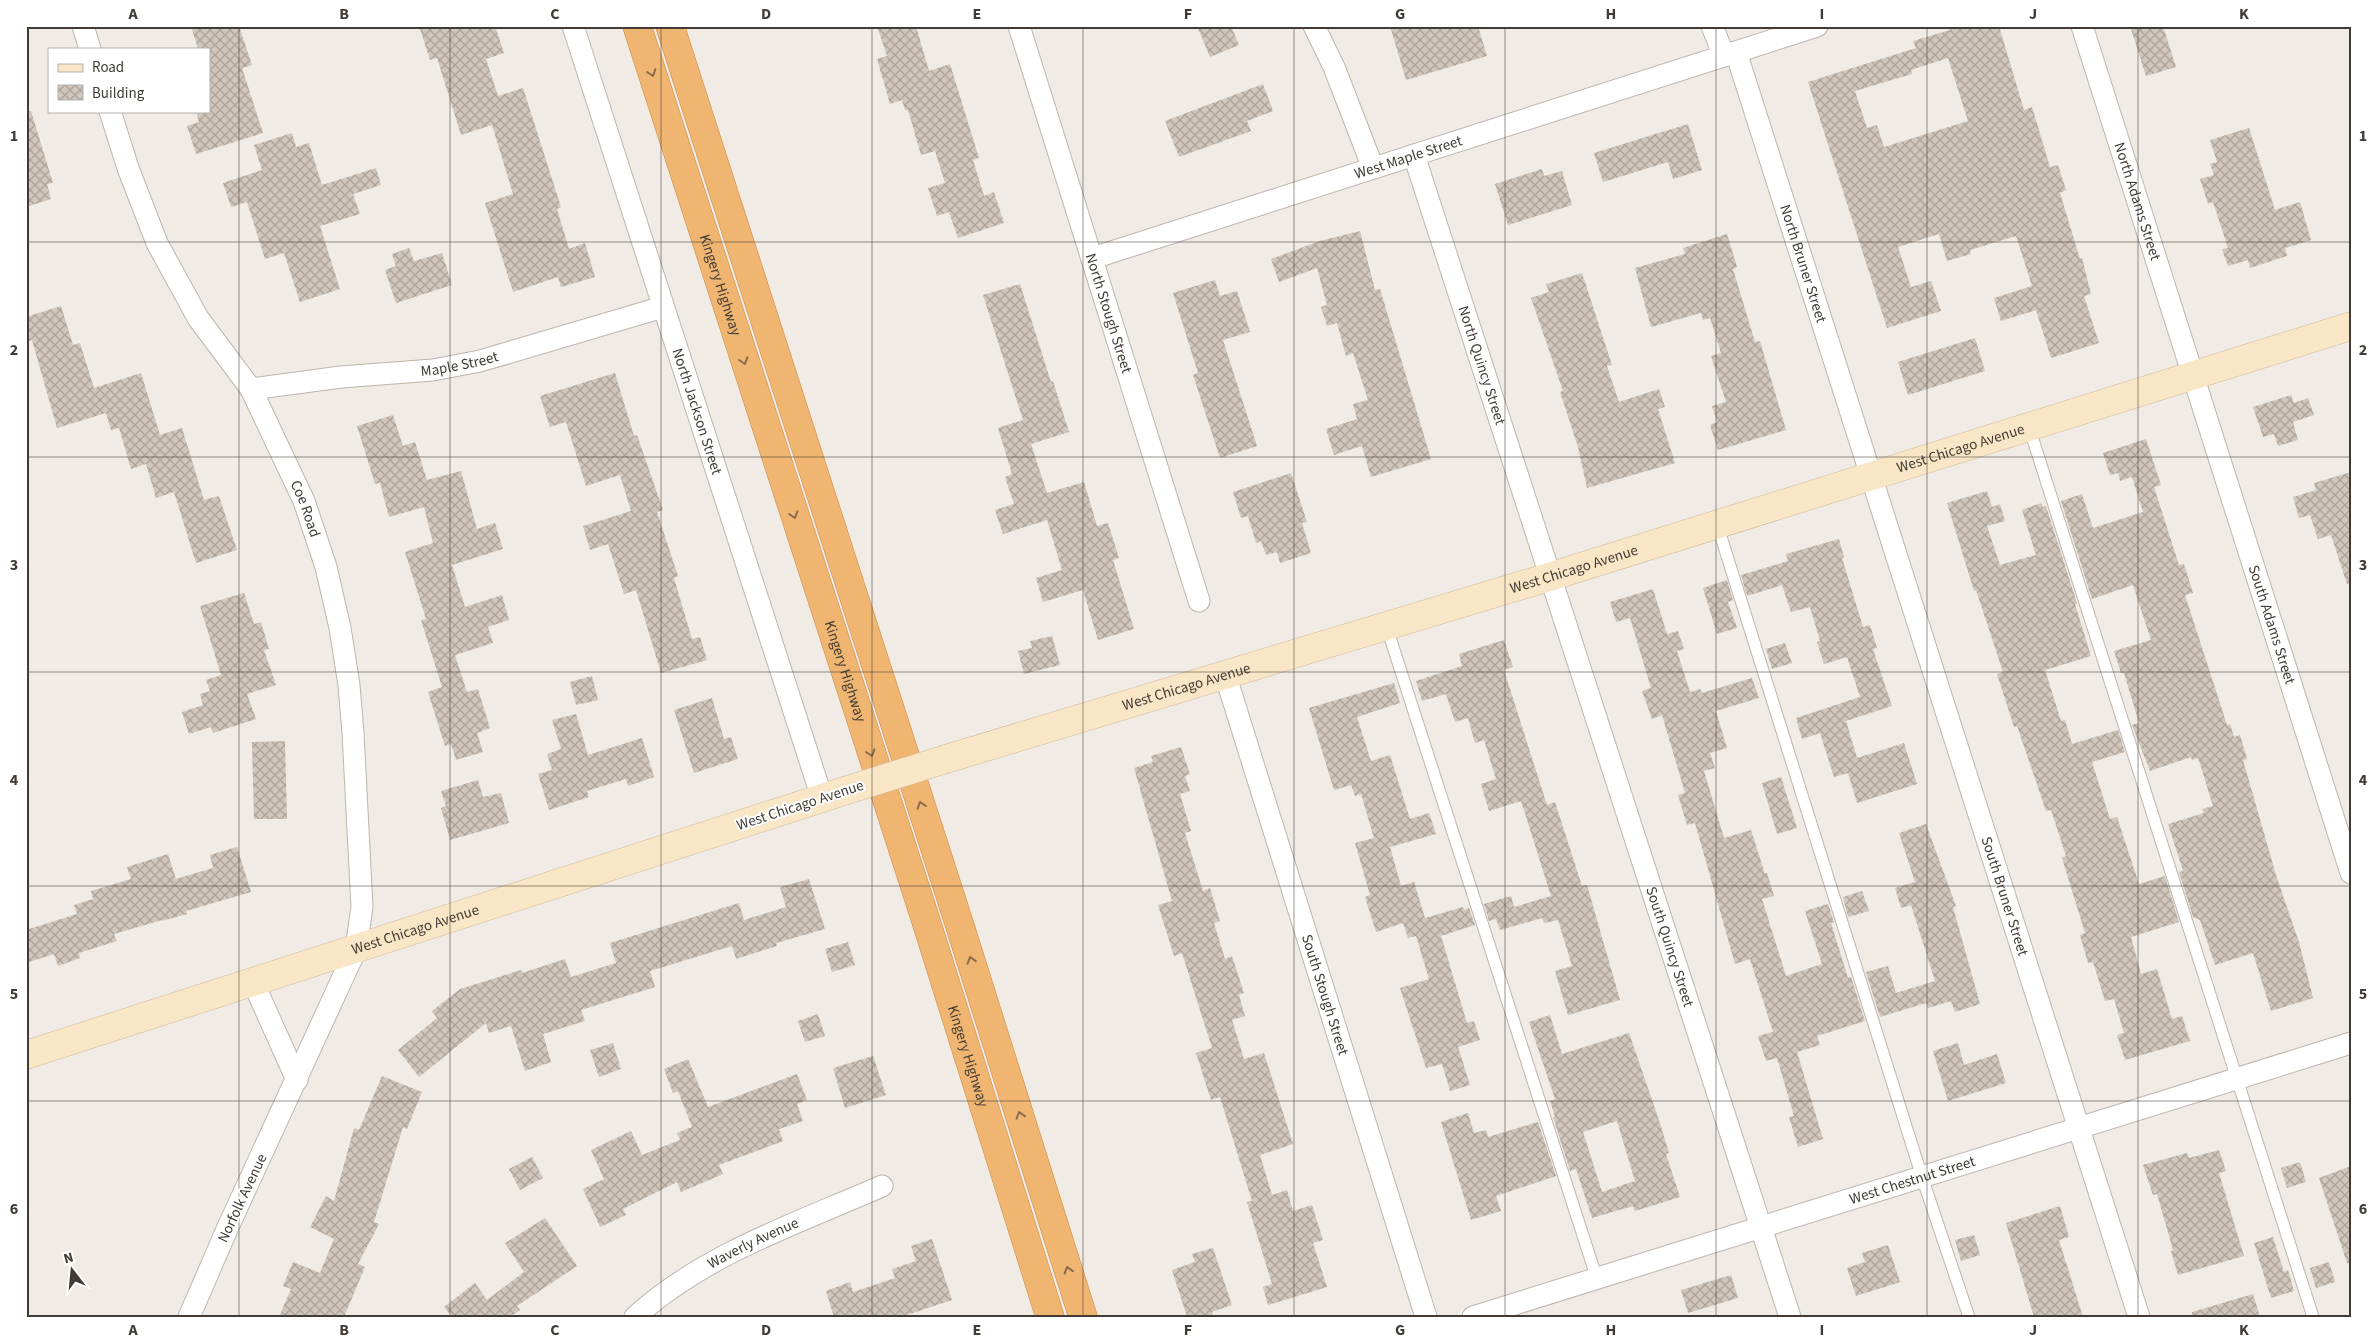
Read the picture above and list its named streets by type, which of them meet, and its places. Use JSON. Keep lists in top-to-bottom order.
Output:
{
  "streets": {
    "highway": ["Kingery Highway"],
    "main road": ["West Chicago Avenue"],
    "street": [
      "West Maple Street",
      "North Adams Street",
      "North Bruner Street",
      "North Stough Street",
      "Maple Street",
      "North Quincy Street",
      "North Jackson Street",
      "Coe Road",
      "South Adams Street",
      "South Bruner Street",
      "South Quincy Street",
      "South Stough Street",
      "West Chestnut Street",
      "Norfolk Avenue",
      "Waverly Avenue"
    ]
  },
  "crossings": [
    ["West Maple Street", "North Bruner Street"],
    ["West Maple Street", "North Stough Street"],
    ["West Maple Street", "North Quincy Street"],
    ["North Adams Street", "West Chicago Avenue"],
    ["North Adams Street", "South Adams Street"],
    ["North Bruner Street", "West Chicago Avenue"],
    ["North Bruner Street", "South Bruner Street"],
    ["Maple Street", "North Jackson Street"],
    ["Maple Street", "Coe Road"],
    ["North Quincy Street", "West Chicago Avenue"],
    ["North Quincy Street", "South Quincy Street"],
    ["North Jackson Street", "West Chicago Avenue"],
    ["West Chicago Avenue", "Coe Road"],
    ["West Chicago Avenue", "South Adams Street"],
    ["West Chicago Avenue", "South Bruner Street"],
    ["West Chicago Avenue", "South Quincy Street"],
    ["West Chicago Avenue", "South Stough Street"],
    ["West Chicago Avenue", "Norfolk Avenue"],
    ["Coe Road", "Norfolk Avenue"],
    ["South Bruner Street", "West Chestnut Street"],
    ["South Quincy Street", "West Chestnut Street"]
  ],
  "legend": ["Road", "Building"],
  "north": "top",
  "grid": {
    "columns": [
      "A",
      "B",
      "C",
      "D",
      "E",
      "F",
      "G",
      "H",
      "I",
      "J",
      "K"
    ],
    "rows": [
      "1",
      "2",
      "3",
      "4",
      "5",
      "6"
    ]
  }
}
